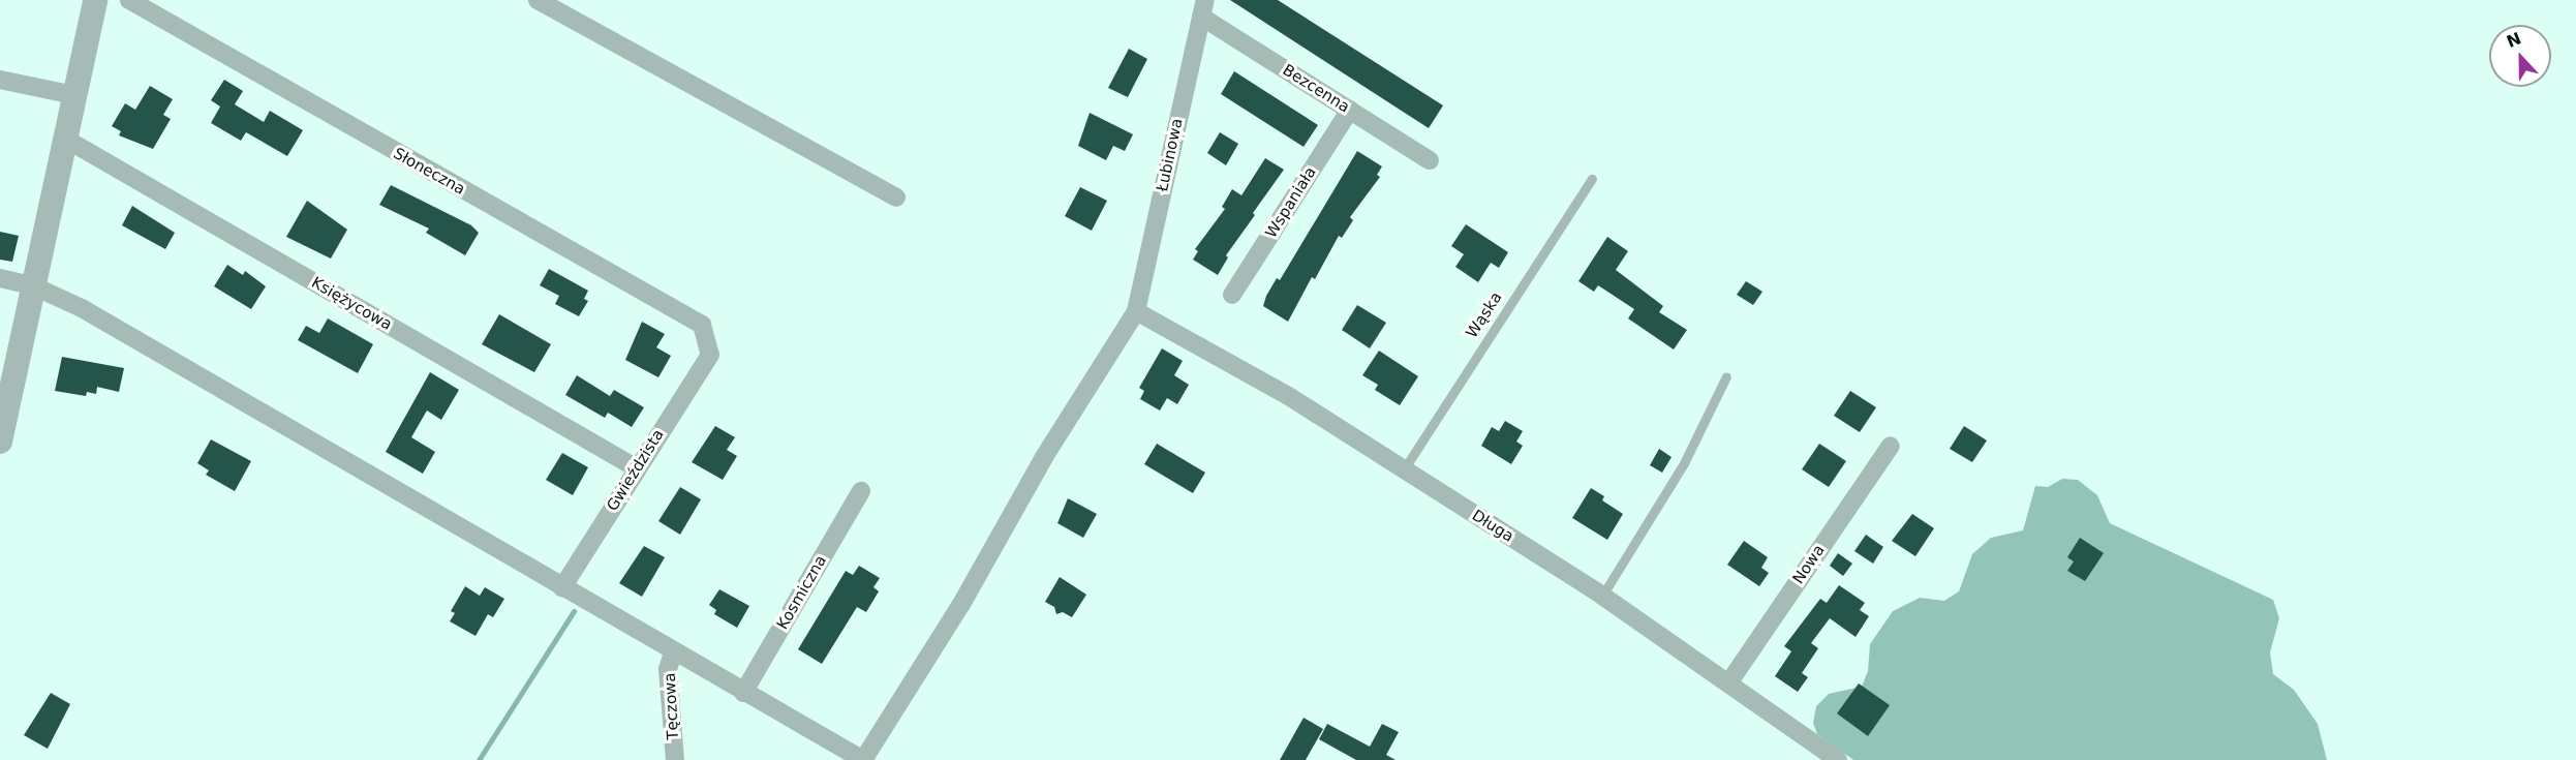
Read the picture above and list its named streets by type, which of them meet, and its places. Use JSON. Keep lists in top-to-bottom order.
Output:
{
  "streets": {
    "street": [
      "Bezcenna",
      "Łubinowa",
      "Słoneczna",
      "Wspaniała",
      "Księżycowa",
      "Gwieździsta",
      "Długa",
      "Nowa",
      "Kosmiczna",
      "Tęczowa"
    ],
    "lane": ["Wąska"]
  },
  "crossings": [
    ["Bezcenna", "Łubinowa"],
    ["Bezcenna", "Wspaniała"],
    ["Łubinowa", "Długa"],
    ["Słoneczna", "Gwieździsta"],
    ["Księżycowa", "Gwieździsta"],
    ["Wąska", "Długa"],
    ["Długa", "Nowa"]
  ],
  "north": "top"
}
